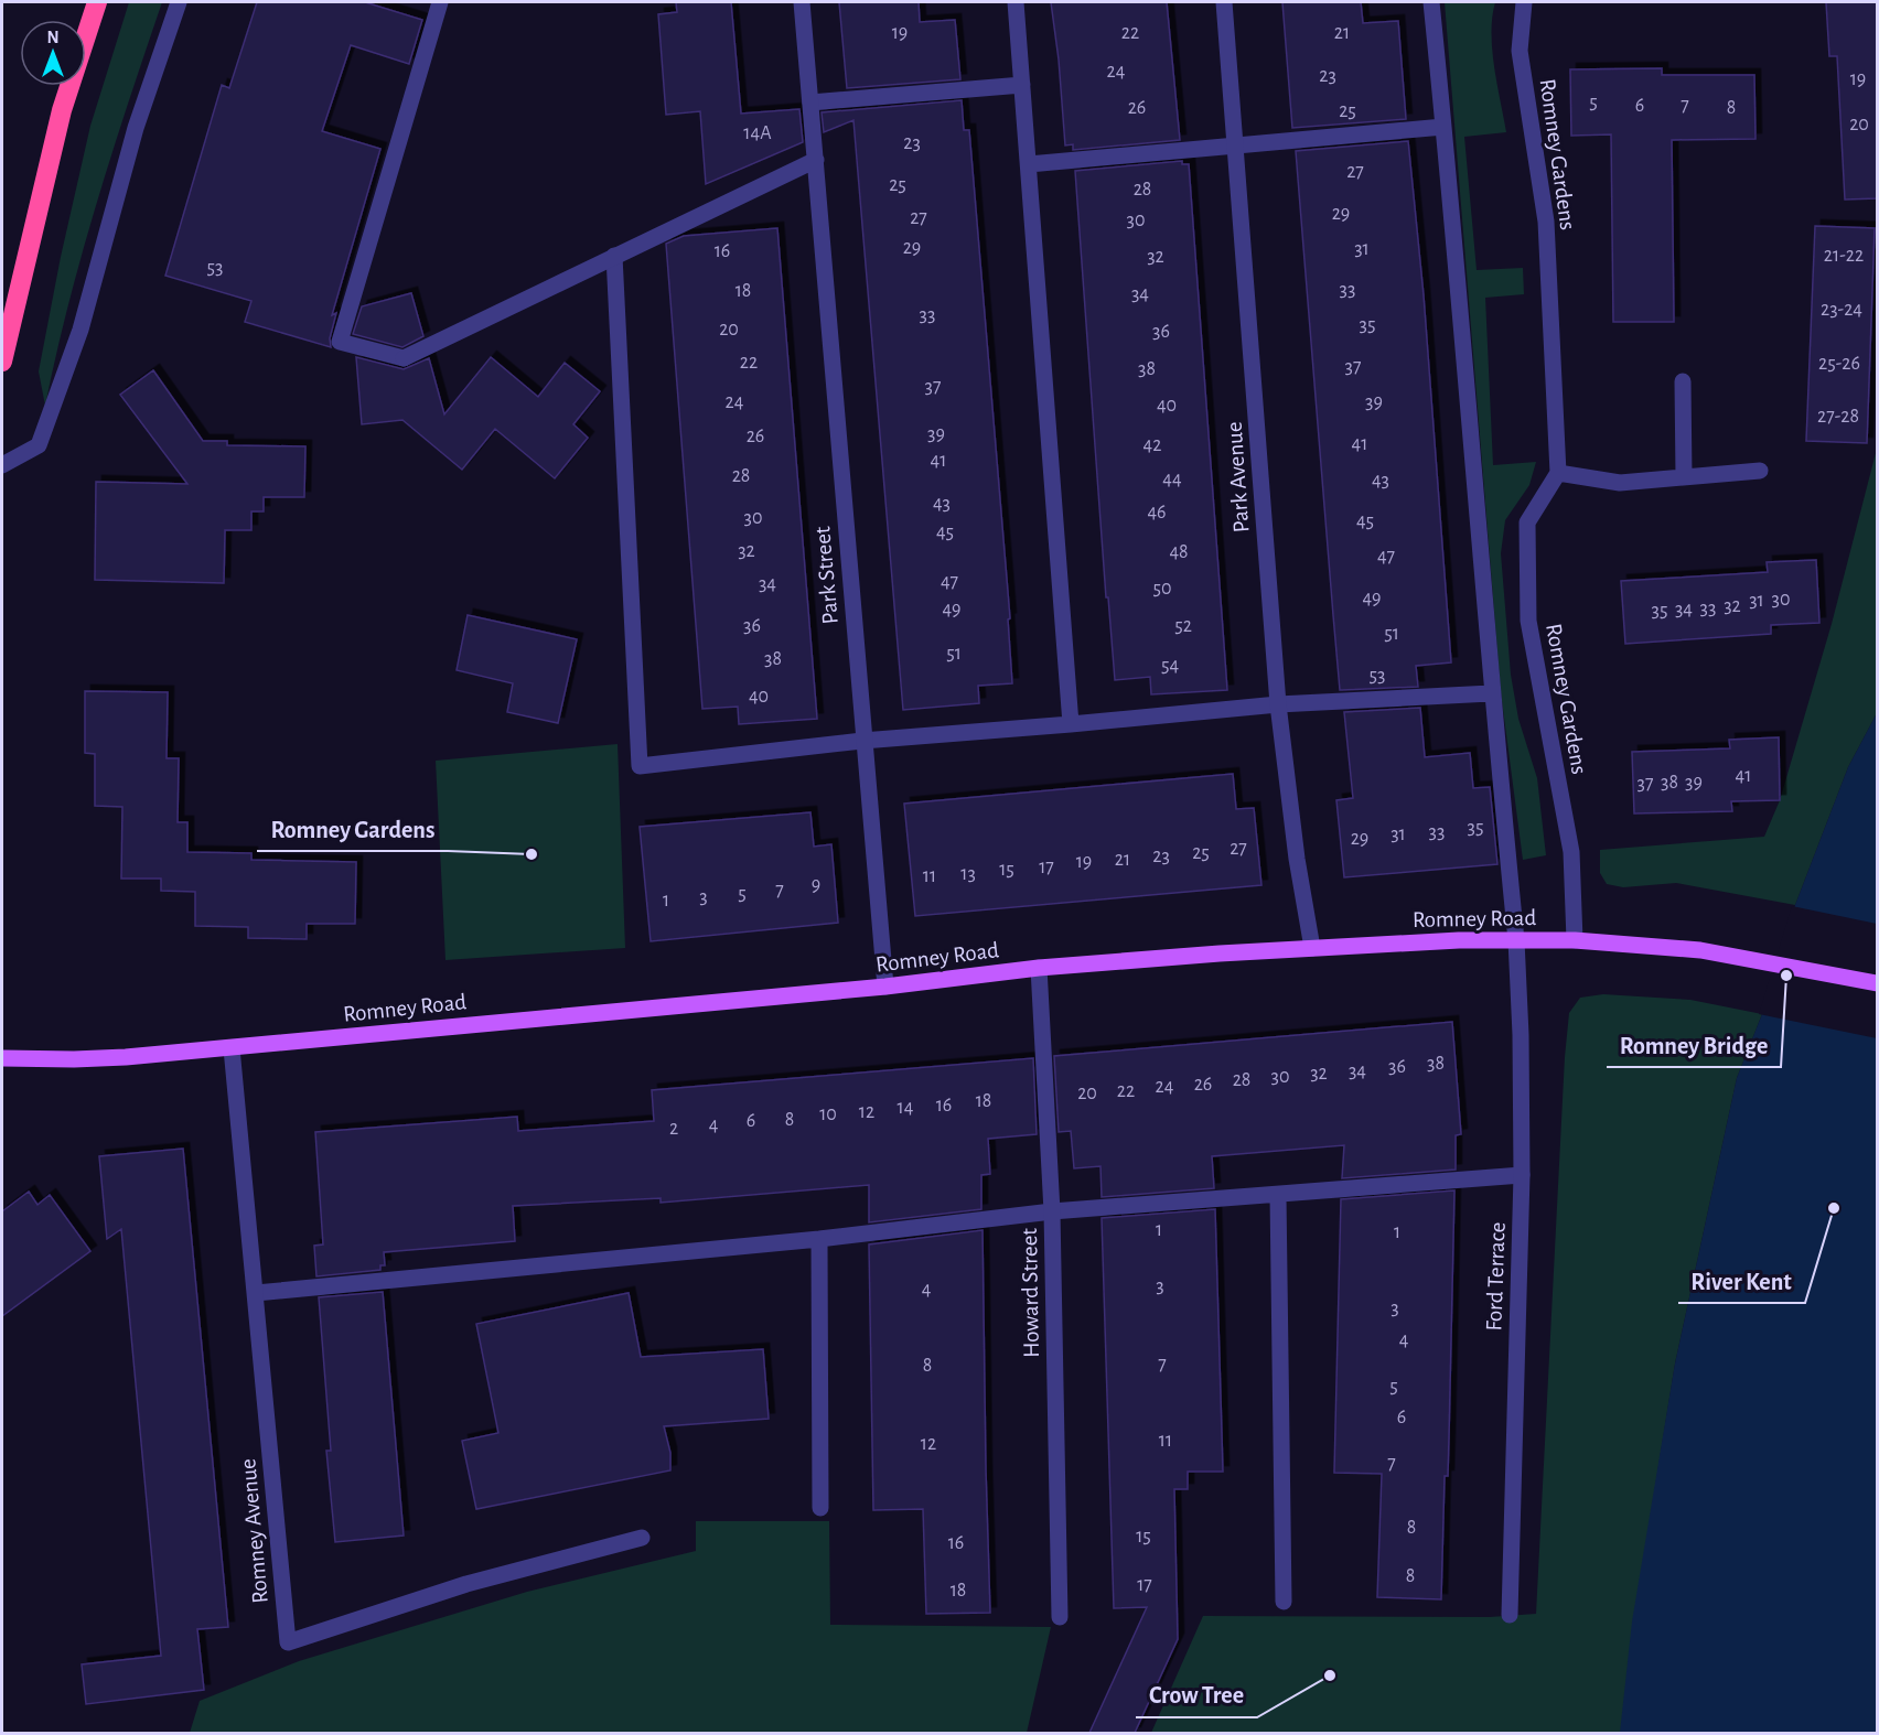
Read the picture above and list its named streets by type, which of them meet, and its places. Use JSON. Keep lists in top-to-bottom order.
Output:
{
  "streets": {
    "main road": ["Romney Road"],
    "street": [
      "Romney Gardens",
      "Park Avenue",
      "Park Street",
      "Ford Terrace",
      "Howard Street",
      "Romney Avenue"
    ]
  },
  "crossings": [
    ["Romney Gardens", "Romney Road"],
    ["Park Avenue", "Romney Road"],
    ["Park Street", "Romney Road"],
    ["Romney Road", "Ford Terrace"],
    ["Romney Road", "Howard Street"],
    ["Romney Road", "Romney Avenue"]
  ],
  "places": [
    "Romney Gardens",
    "Romney Bridge",
    "River Kent",
    "Crow Tree"
  ],
  "house_numbers": [
    "19",
    "22",
    "21",
    "24",
    "23",
    "19",
    "5",
    "6",
    "7",
    "26",
    "8",
    "25",
    "20",
    "14A",
    "23",
    "27",
    "25",
    "28",
    "29",
    "27",
    "30",
    "29",
    "31",
    "16",
    "21-22",
    "32",
    "53",
    "33",
    "18",
    "34",
    "23-24",
    "33",
    "35",
    "20",
    "36",
    "22",
    "25-26",
    "37",
    "38",
    "37",
    "24",
    "39",
    "40",
    "27-28",
    "39",
    "26",
    "41",
    "42",
    "41",
    "28",
    "44",
    "43",
    "43",
    "46",
    "30",
    "45",
    "45",
    "32",
    "48",
    "47",
    "47",
    "34",
    "50",
    "49",
    "30",
    "31",
    "32",
    "33",
    "49",
    "34",
    "35",
    "36",
    "52",
    "51",
    "51",
    "38",
    "54",
    "53",
    "40",
    "41",
    "38",
    "39",
    "37",
    "35",
    "33",
    "31",
    "29",
    "27",
    "25",
    "23",
    "21",
    "19",
    "17",
    "15",
    "13",
    "11",
    "9",
    "7",
    "5",
    "3",
    "1",
    "38",
    "36",
    "34",
    "32",
    "30",
    "28",
    "26",
    "24",
    "22",
    "20",
    "18",
    "16",
    "14",
    "12",
    "10",
    "8",
    "6",
    "4",
    "2",
    "1",
    "1",
    "3",
    "4",
    "3",
    "4",
    "7",
    "8",
    "5",
    "6",
    "11",
    "12",
    "7",
    "8",
    "15",
    "16",
    "8",
    "17",
    "18"
  ],
  "north": "top"
}
